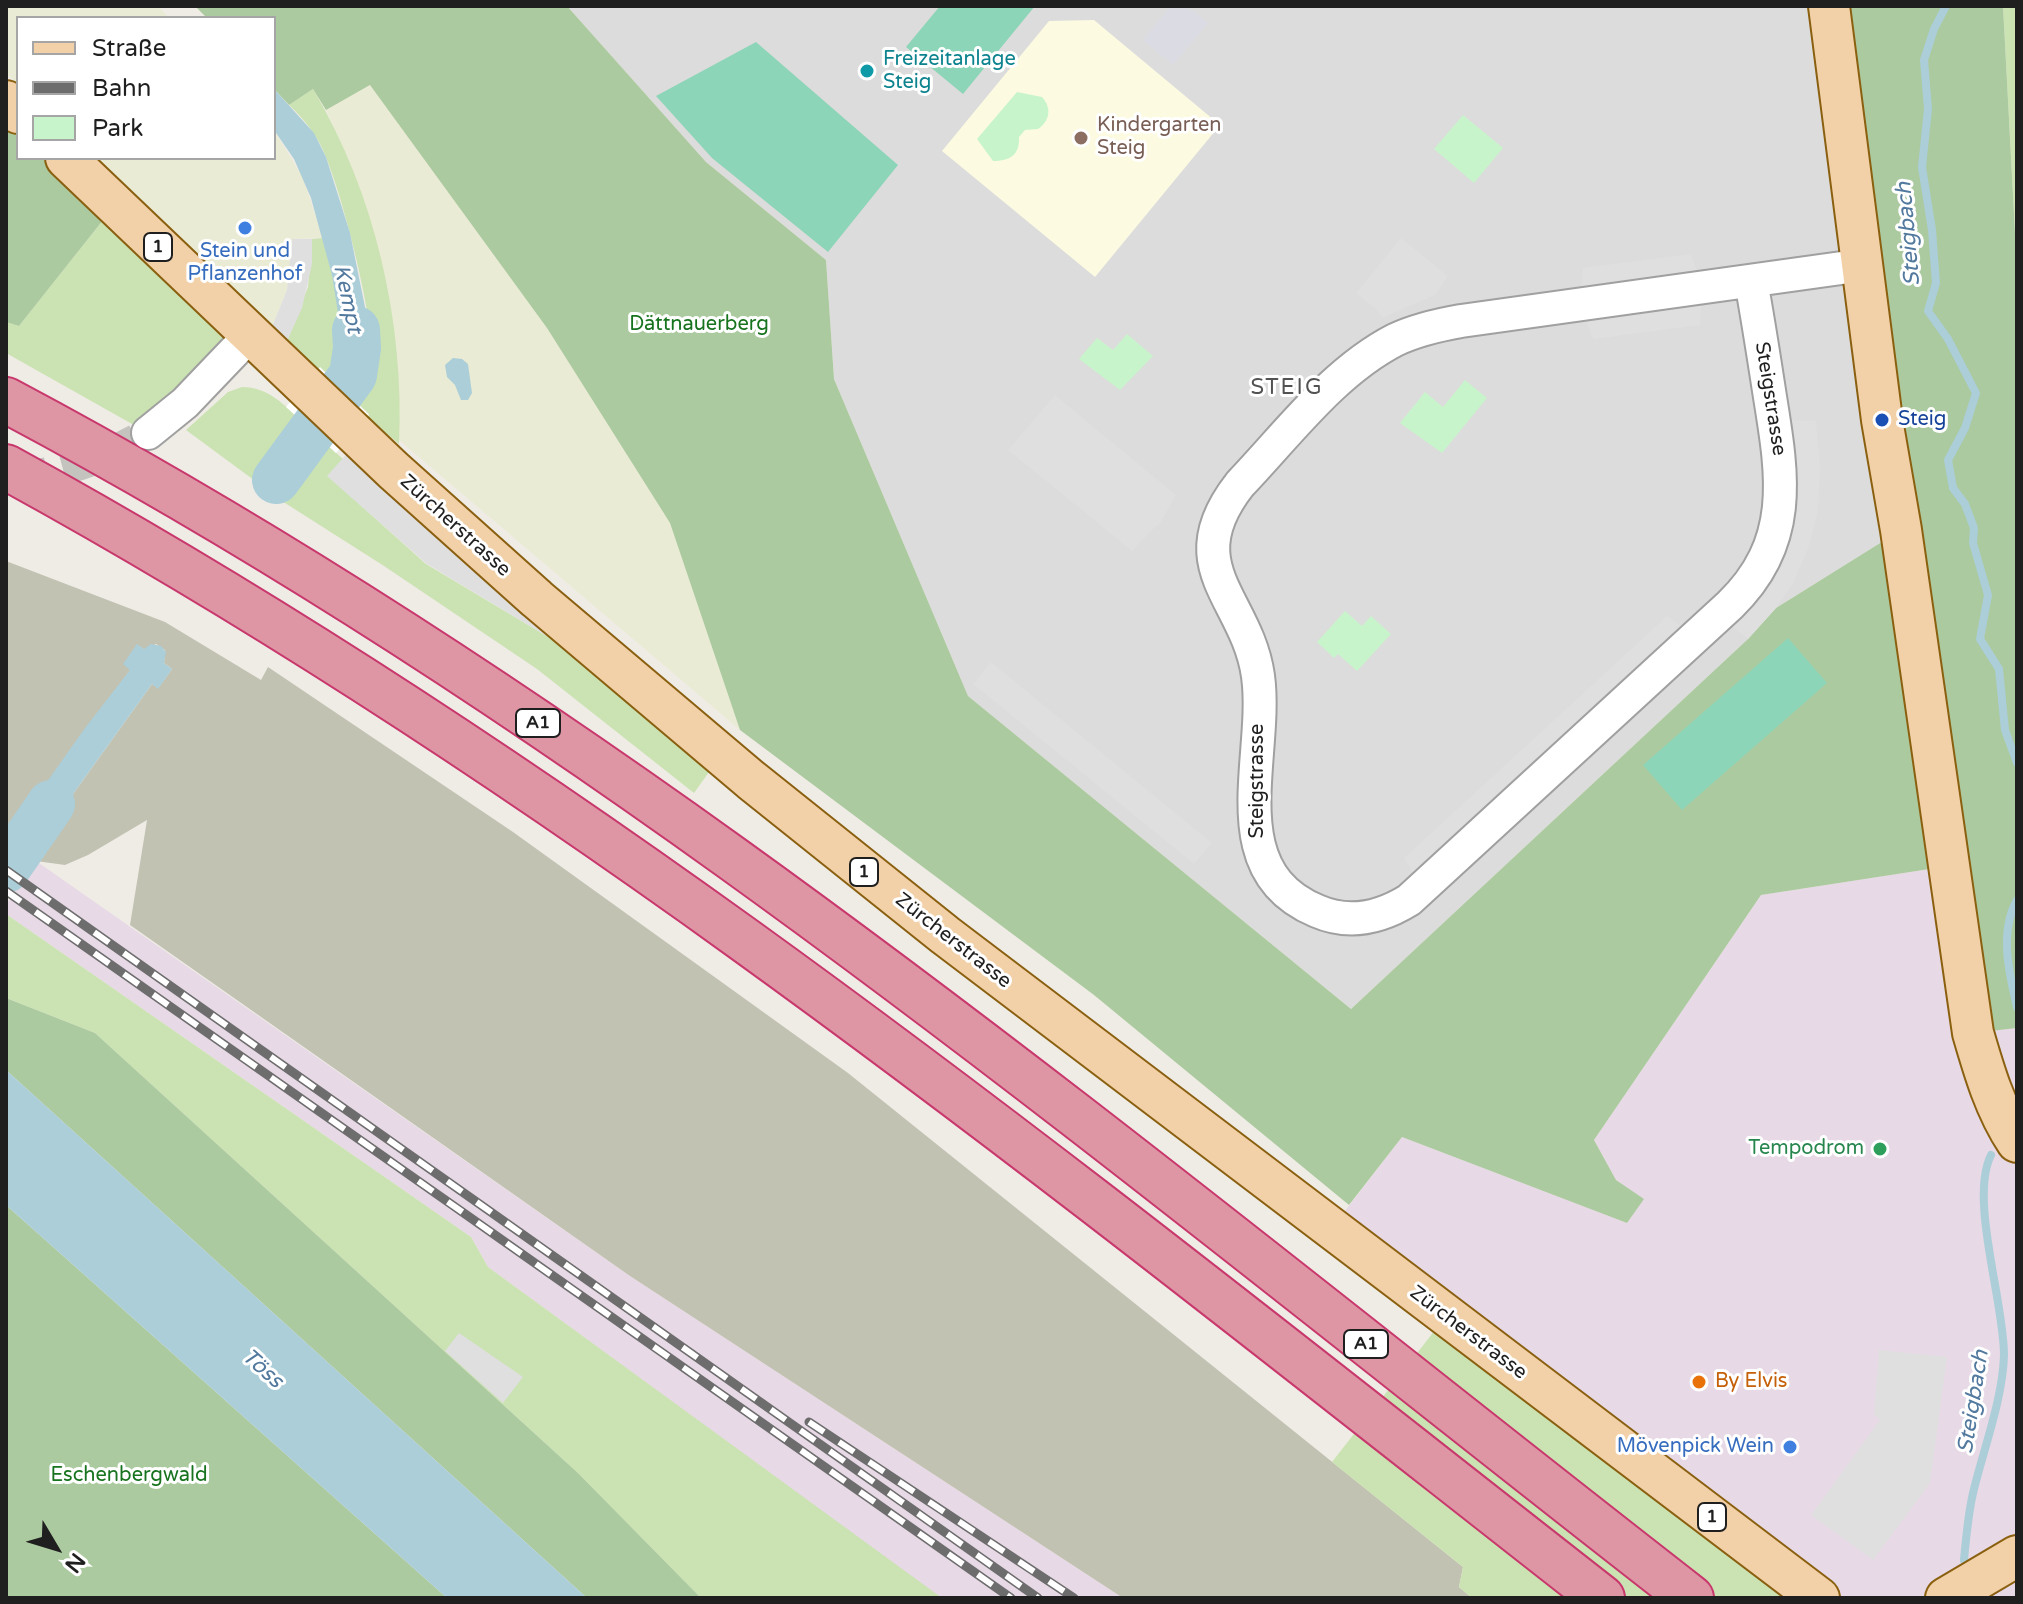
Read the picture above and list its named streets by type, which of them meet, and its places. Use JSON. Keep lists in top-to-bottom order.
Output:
{
  "streets": {
    "highway": ["A1"],
    "main road": ["1", "Zürcherstrasse"],
    "street": ["Steigstrasse"]
  },
  "districts": ["STEIG"],
  "water": ["Steigbach", "Kempt", "Töss"],
  "parks": ["Dättnauerberg", "Eschenbergwald"],
  "places": [
    "Freizeitanlage Steig",
    "Kindergarten Steig",
    "Stein und Pflanzenhof",
    "Steig",
    "Tempodrom",
    "By Elvis",
    "Mövenpick Wein"
  ],
  "legend": ["Straße", "Bahn", "Park"],
  "north": "bottom right"
}
